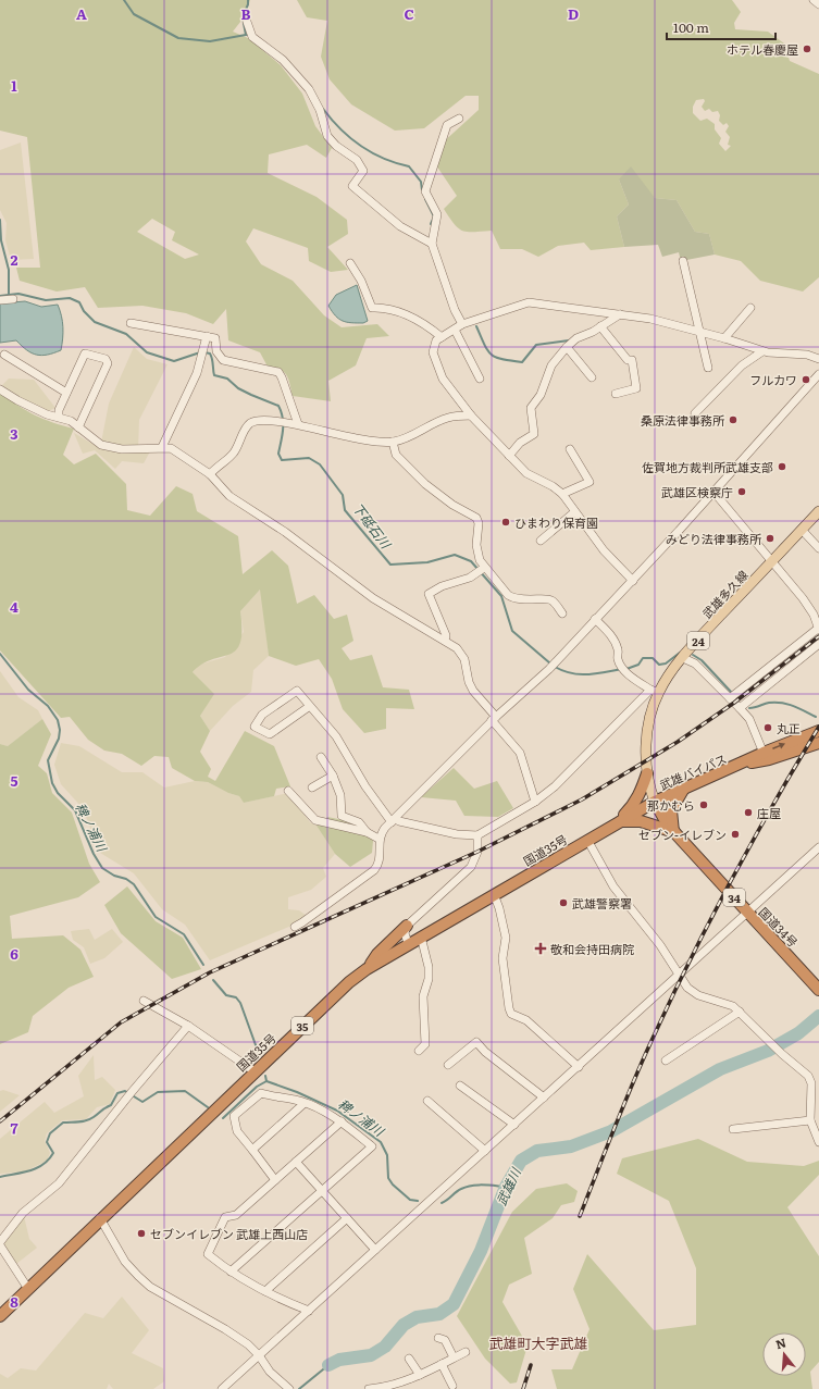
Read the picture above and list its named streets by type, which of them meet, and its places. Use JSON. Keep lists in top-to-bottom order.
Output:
{
  "streets": {
    "highway": [
      "武雄バイパス",
      "国道35号",
      "34",
      "国道34号",
      "35"
    ],
    "main road": ["武雄多久線", "24"]
  },
  "crossings": [
    ["武雄多久線", "武雄バイパス"],
    ["武雄多久線", "国道35号"],
    ["武雄多久線", "国道34号"],
    ["武雄バイパス", "国道35号"],
    ["武雄バイパス", "国道34号"],
    ["国道35号", "国道34号"]
  ],
  "districts": ["武雄町大字武雄"],
  "water": ["下砥石川", "稗ノ浦川", "武雄川"],
  "places": {
    "other": [
      "ホテル春慶屋",
      "フルカワ",
      "桑原法律事務所",
      "佐賀地方裁判所武雄支部",
      "武雄区検察庁",
      "ひまわり保育園",
      "みどり法律事務所",
      "丸正",
      "那かむら",
      "庄屋",
      "セブン-イレブン",
      "武雄警察署",
      "セブンイレブン 武雄上西山店"
    ],
    "health": ["敬和会持田病院"]
  },
  "scale_bar": "100 m",
  "north": "top",
  "grid": {
    "columns": [
      "A",
      "B",
      "C",
      "D"
    ],
    "rows": [
      "1",
      "2",
      "3",
      "4",
      "5",
      "6",
      "7",
      "8"
    ]
  }
}
